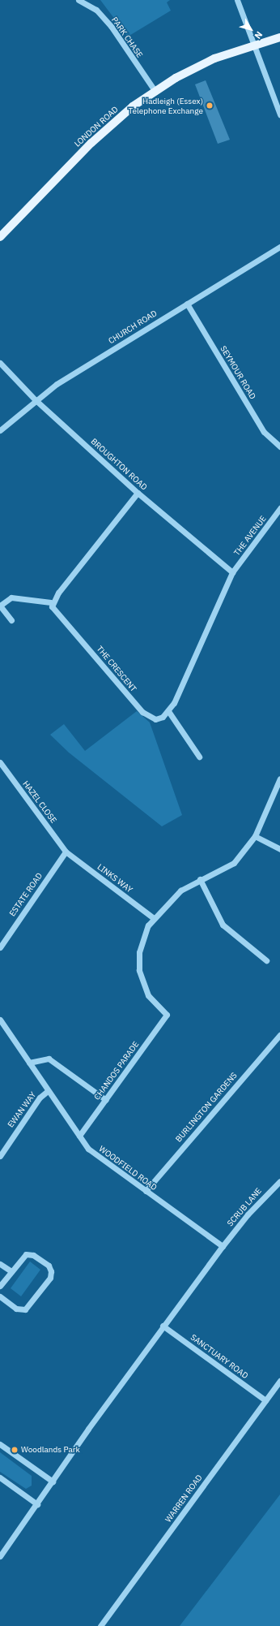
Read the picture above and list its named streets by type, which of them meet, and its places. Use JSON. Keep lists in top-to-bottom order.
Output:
{
  "streets": {
    "main road": ["LONDON ROAD"],
    "street": [
      "PARK CHASE",
      "CHURCH ROAD",
      "SEYMOUR ROAD",
      "BROUGHTON ROAD",
      "THE AVENUE",
      "THE CRESCENT",
      "HAZEL CLOSE",
      "LINKS WAY",
      "ESTATE ROAD",
      "CHANDOS PARADE",
      "BURLINGTON GARDENS",
      "EWAN WAY",
      "WOODFIELD ROAD",
      "SCRUB LANE",
      "SANCTUARY ROAD",
      "WARREN ROAD"
    ]
  },
  "crossings": [
    ["PARK CHASE", "LONDON ROAD"],
    ["CHURCH ROAD", "SEYMOUR ROAD"],
    ["CHURCH ROAD", "BROUGHTON ROAD"],
    ["BROUGHTON ROAD", "THE AVENUE"],
    ["HAZEL CLOSE", "LINKS WAY"],
    ["HAZEL CLOSE", "ESTATE ROAD"],
    ["LINKS WAY", "ESTATE ROAD"],
    ["LINKS WAY", "CHANDOS PARADE"],
    ["CHANDOS PARADE", "WOODFIELD ROAD"],
    ["BURLINGTON GARDENS", "WOODFIELD ROAD"],
    ["EWAN WAY", "WOODFIELD ROAD"],
    ["WOODFIELD ROAD", "SCRUB LANE"],
    ["SANCTUARY ROAD", "WARREN ROAD"]
  ],
  "places": ["Hadleigh (Essex) Telephone Exchange", "Woodlands Park"],
  "north": "bottom right"
}
